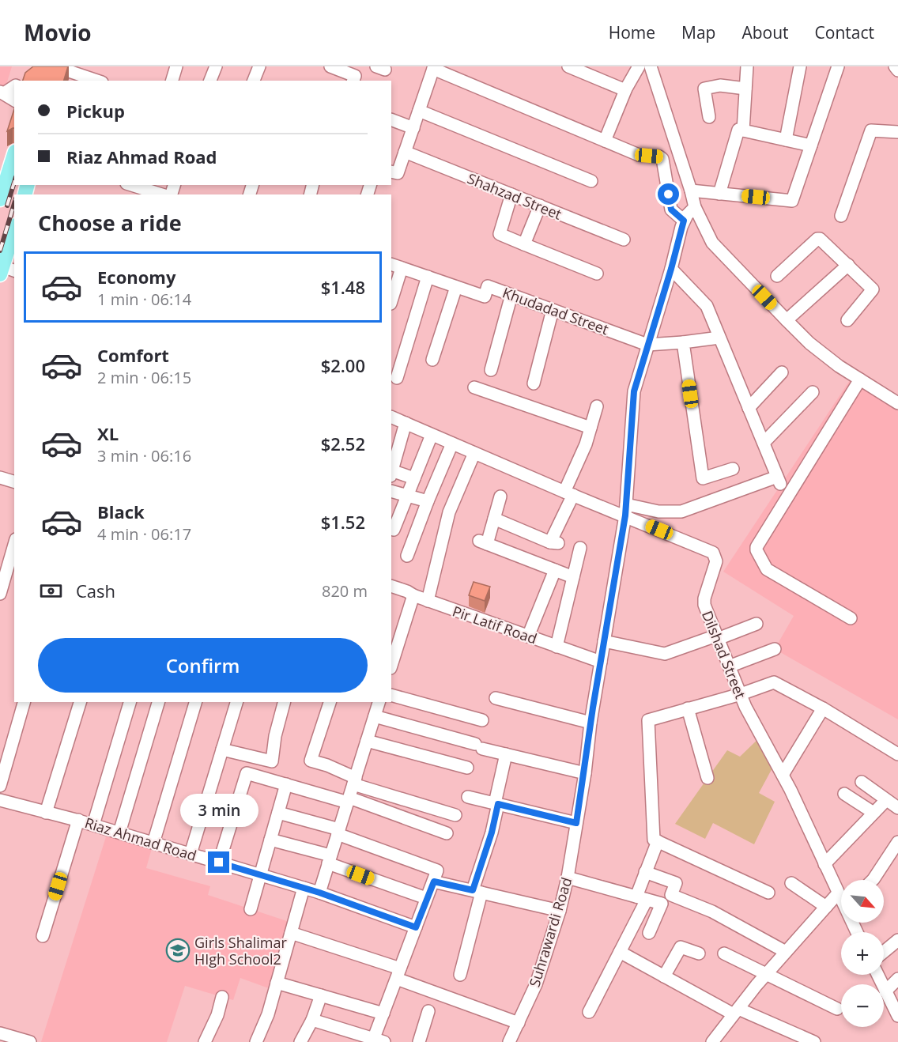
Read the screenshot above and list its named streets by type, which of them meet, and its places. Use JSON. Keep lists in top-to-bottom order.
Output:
{
  "streets": {
    "street": [
      "Shahzad Street",
      "Khudadad Street",
      "Pir Latif Road",
      "Dilshad Street",
      "Riaz Ahmad Road",
      "Suhrawardi Road"
    ]
  },
  "crossings": [
    ["Khudadad Street", "Suhrawardi Road"],
    ["Pir Latif Road", "Suhrawardi Road"],
    ["Dilshad Street", "Suhrawardi Road"]
  ],
  "places": {
    "school or university": ["Girls Shalimar HIgh School2"]
  },
  "north": "bottom right",
  "page": {
    "header": "Movio",
    "nav": [
      "Home",
      "Map",
      "About",
      "Contact"
    ],
    "banner": ["Pickup", "Riaz Ahmad Road"],
    "heading": "Choose a ride",
    "list": [
      {
        "name": "Economy",
        "note": "1 min · 06:14",
        "value": "$1.48"
      },
      {
        "name": "Comfort",
        "note": "2 min · 06:15",
        "value": "$2.00"
      },
      {
        "name": "XL",
        "note": "3 min · 06:16",
        "value": "$2.52"
      },
      {
        "name": "Black",
        "note": "4 min · 06:17",
        "value": "$1.52"
      }
    ],
    "pay": ["Cash", "820 m"],
    "buttons": "Confirm",
    "bubble": "3 min",
    "map_buttons": ["+", "−"]
  }
}
